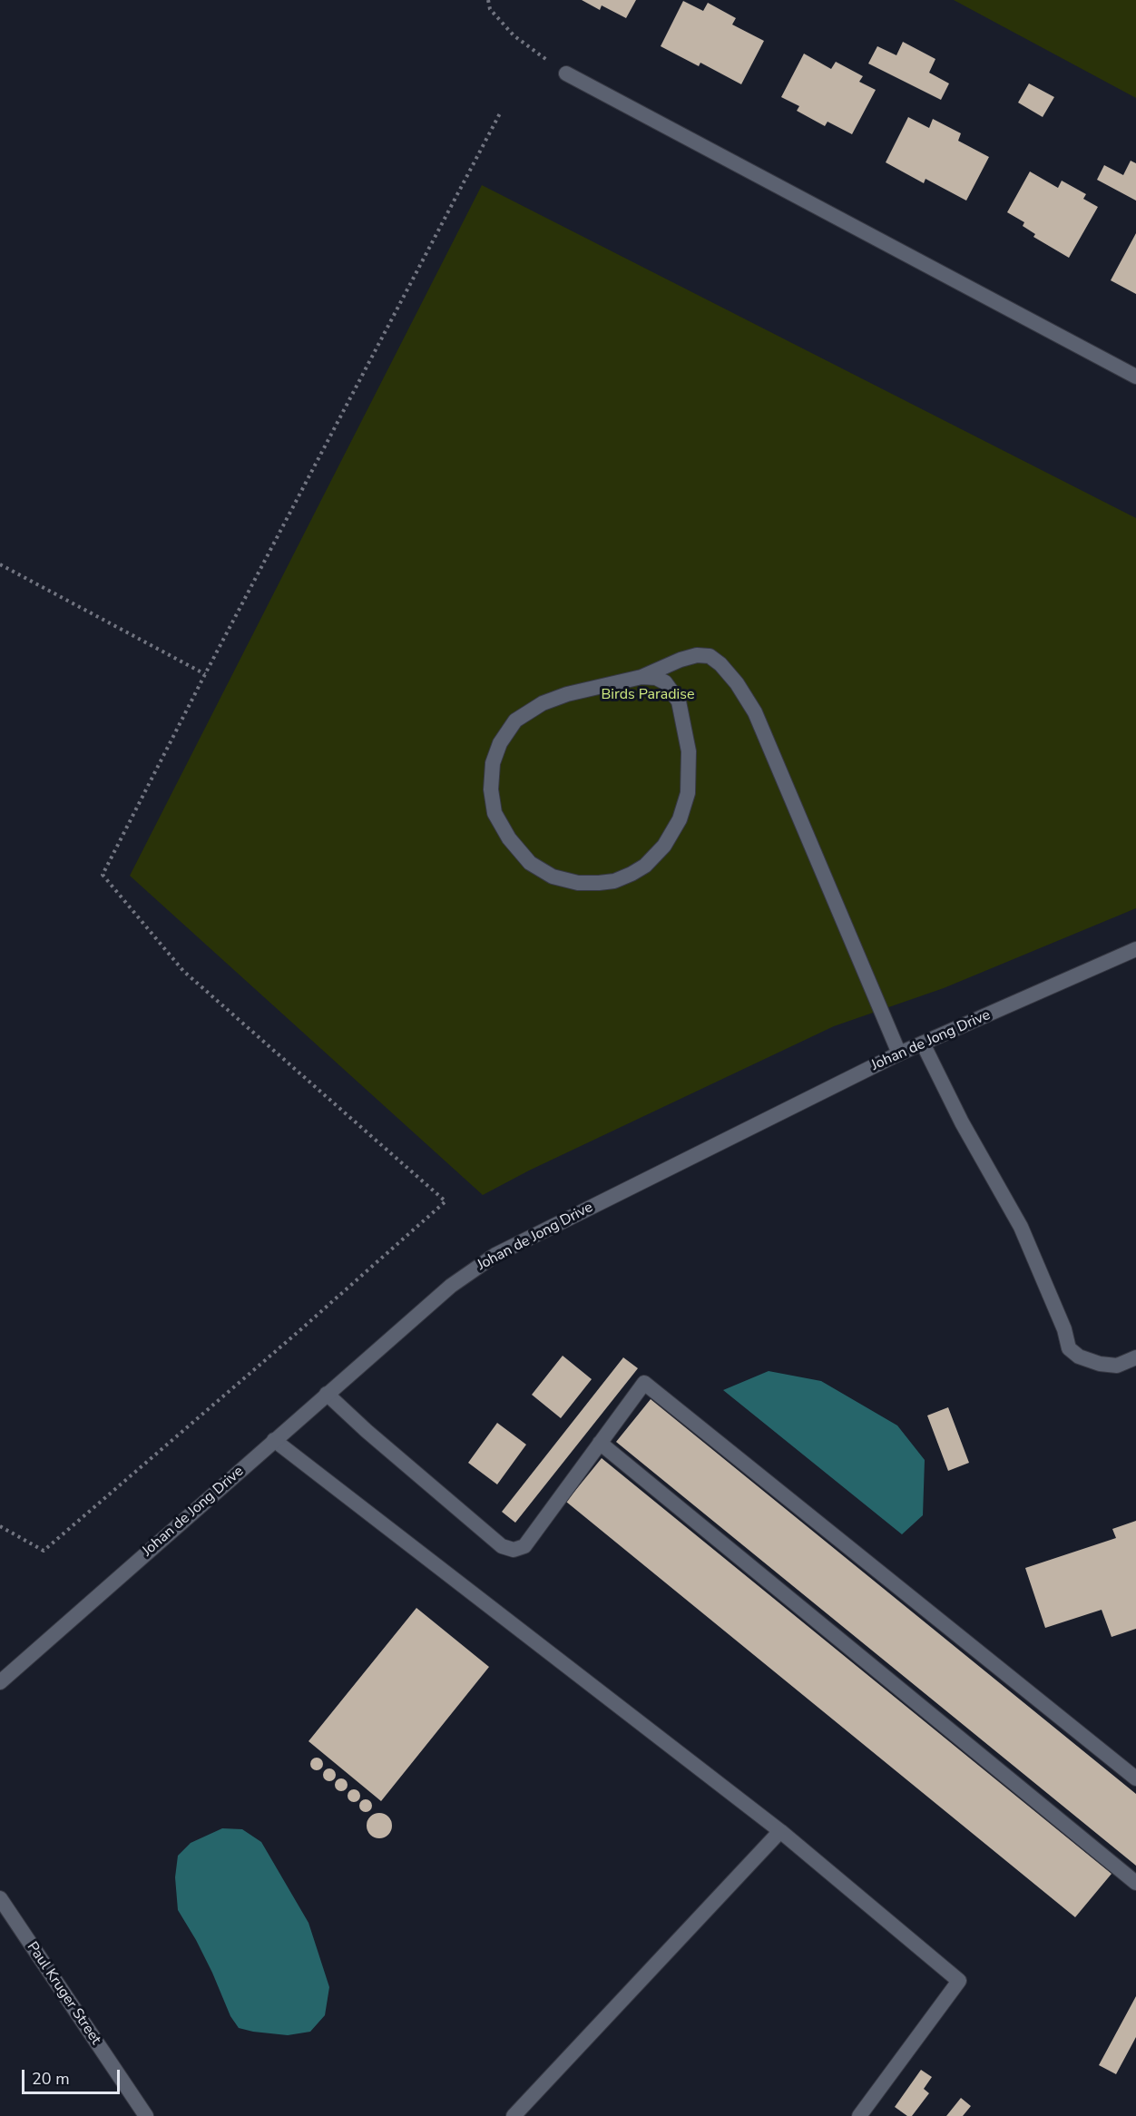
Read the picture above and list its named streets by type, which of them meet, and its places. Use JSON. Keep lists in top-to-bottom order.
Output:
{
  "streets": {
    "street": ["Johan de Jong Drive", "Paul Kruger Street"]
  },
  "parks": ["Birds Paradise"],
  "scale_bar": "20 m"
}
